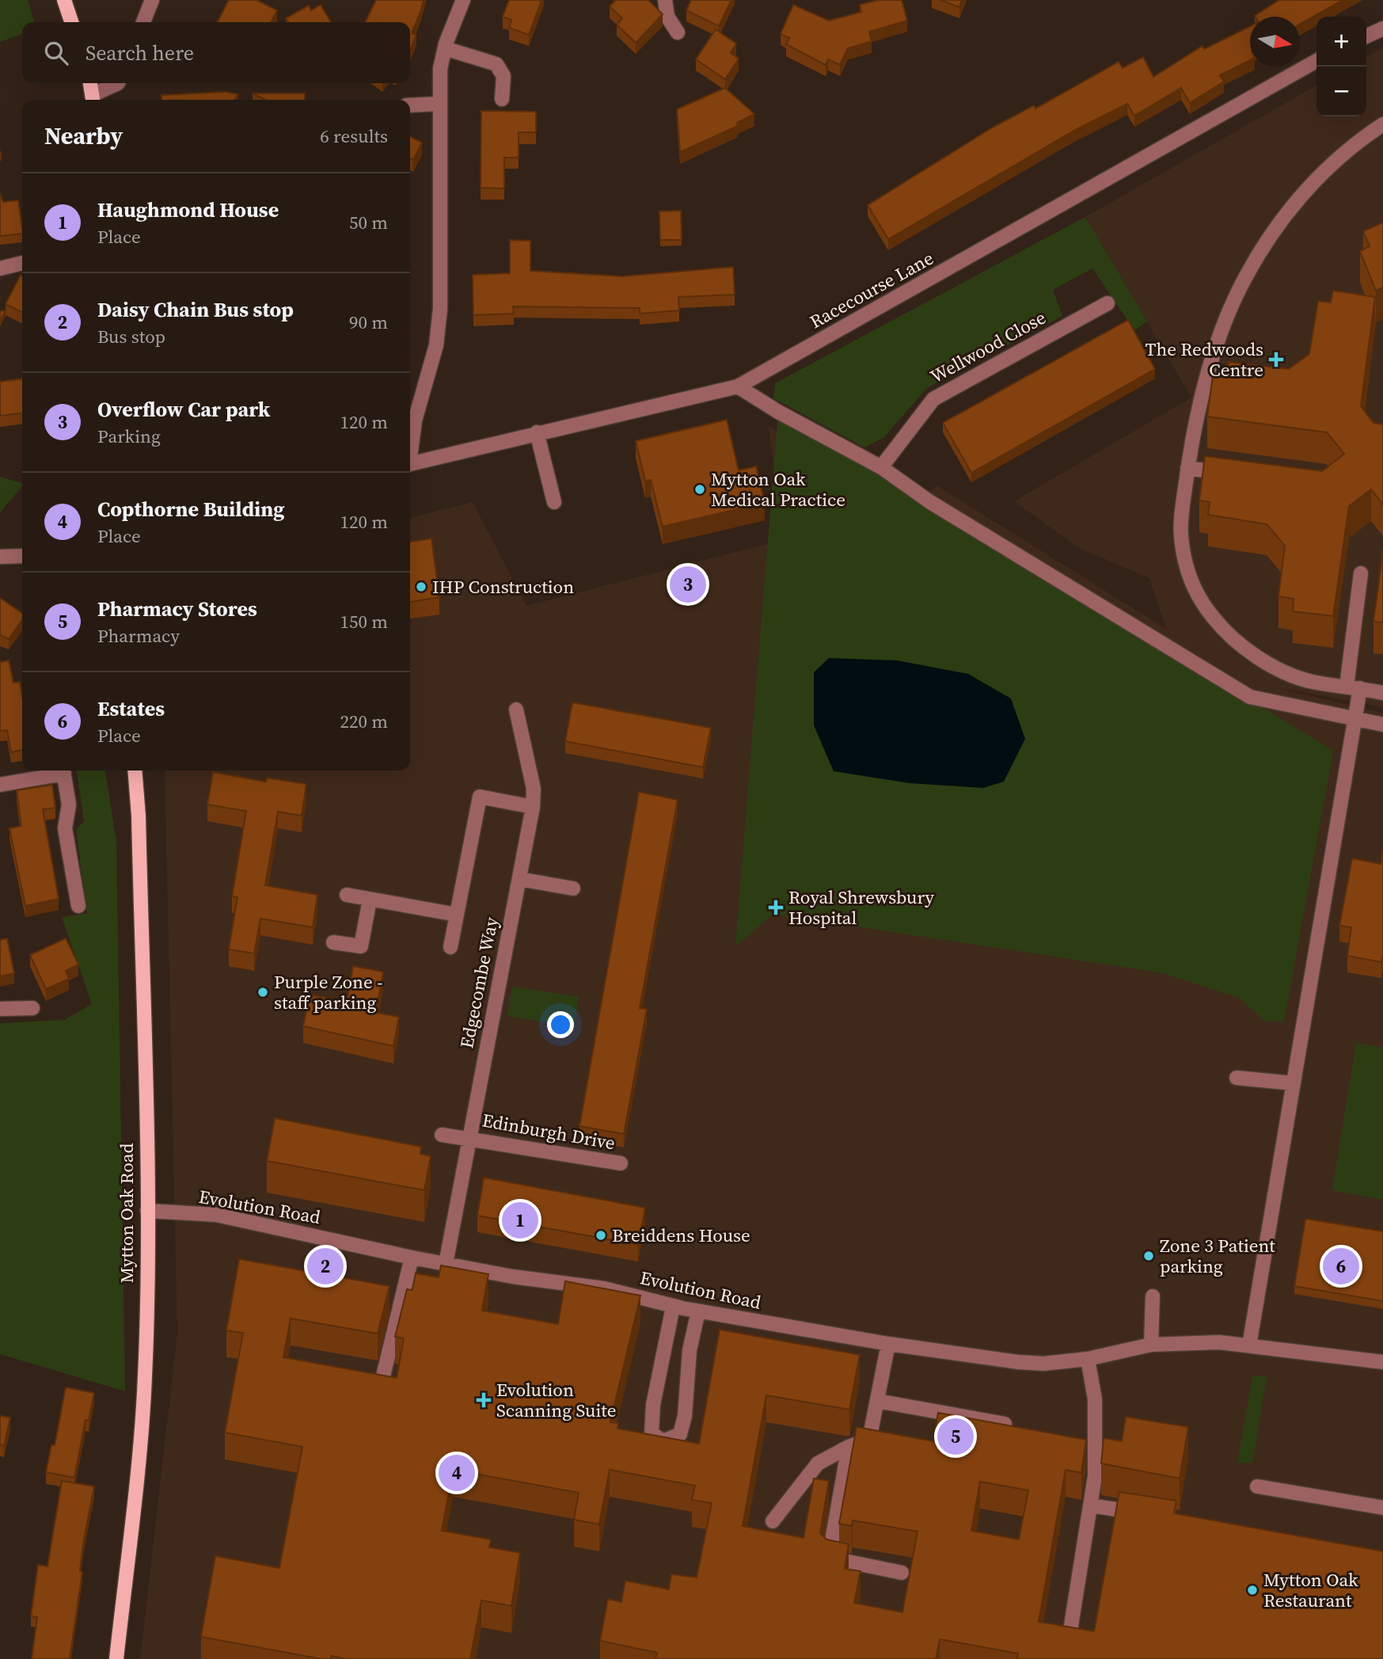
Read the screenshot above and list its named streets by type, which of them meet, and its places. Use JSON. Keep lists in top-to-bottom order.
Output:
{
  "streets": {
    "main road": ["Mytton Oak Road"],
    "street": [
      "Racecourse Lane",
      "Wellwood Close",
      "Edgecombe Way",
      "Edinburgh Drive",
      "Evolution Road"
    ]
  },
  "crossings": [
    ["Edgecombe Way", "Edinburgh Drive"],
    ["Edgecombe Way", "Evolution Road"],
    ["Evolution Road", "Mytton Oak Road"]
  ],
  "places": {
    "health": ["The Redwoods Centre", "Royal Shrewsbury Hospital", "Evolution Scanning Suite"],
    "other": [
      "Mytton Oak Medical Practice",
      "IHP Construction",
      "Purple Zone - staff parking",
      "Breiddens House",
      "Zone 3 Patient parking",
      "Mytton Oak Restaurant"
    ]
  },
  "north": "right",
  "page": {
    "map_buttons": ["+", "−"],
    "search": "Search here",
    "heading": ["Nearby", "6 results"],
    "list": [
      {
        "mark": "1",
        "name": "Haughmond House",
        "note": "Place",
        "value": "50 m"
      },
      {
        "mark": "2",
        "name": "Daisy Chain Bus stop",
        "note": "Bus stop",
        "value": "90 m"
      },
      {
        "mark": "3",
        "name": "Overflow Car park",
        "note": "Parking",
        "value": "120 m"
      },
      {
        "mark": "4",
        "name": "Copthorne Building",
        "note": "Place",
        "value": "120 m"
      },
      {
        "mark": "5",
        "name": "Pharmacy Stores",
        "note": "Pharmacy",
        "value": "150 m"
      },
      {
        "mark": "6",
        "name": "Estates",
        "note": "Place",
        "value": "220 m"
      }
    ],
    "pins": [
      "3",
      "1",
      "2",
      "6",
      "5",
      "4"
    ]
  }
}
